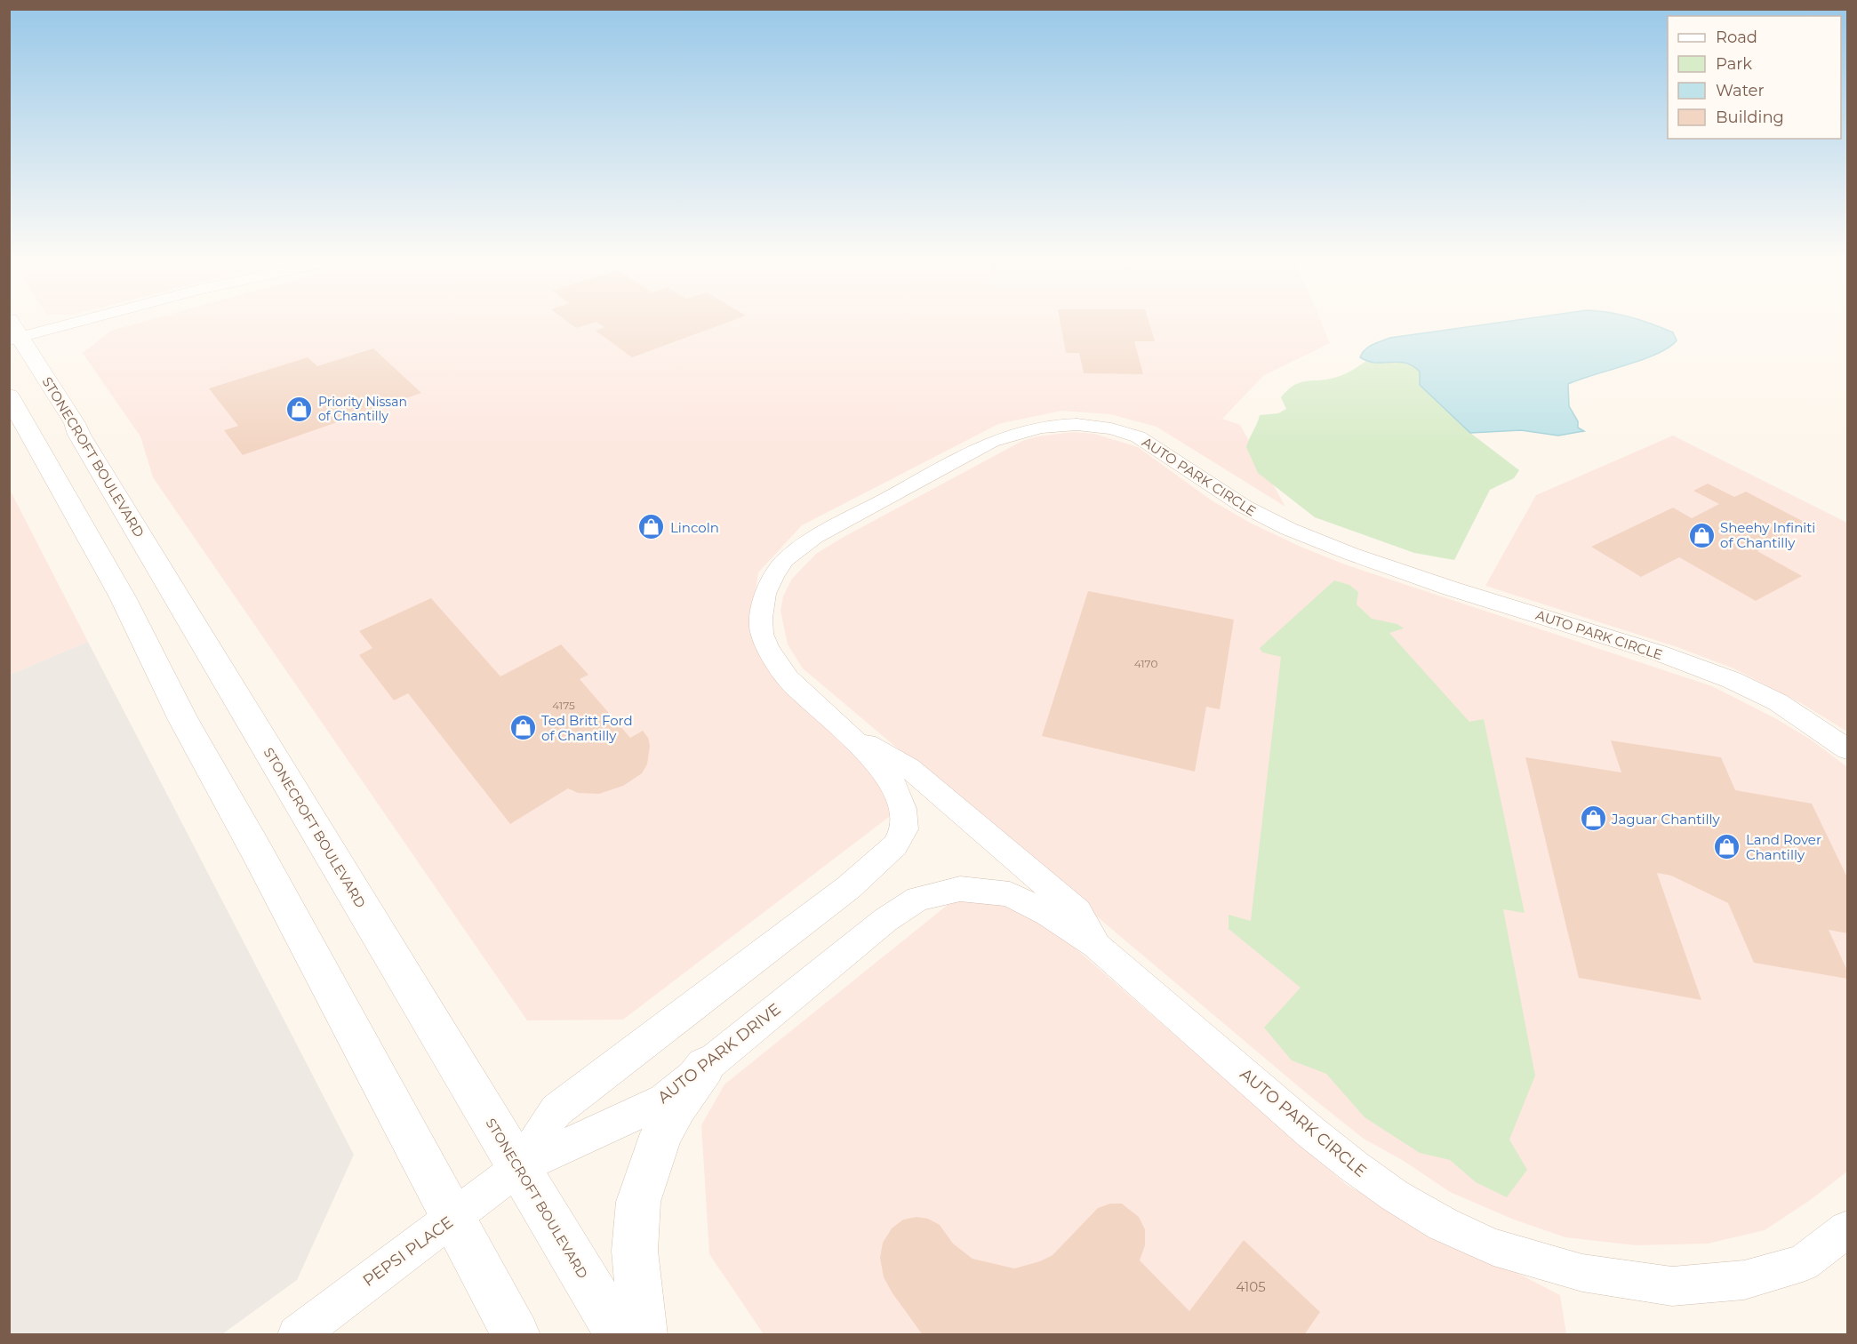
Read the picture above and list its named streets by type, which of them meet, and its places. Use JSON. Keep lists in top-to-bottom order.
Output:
{
  "streets": {
    "main road": ["STONECROFT BOULEVARD"],
    "street": ["AUTO PARK CIRCLE", "AUTO PARK DRIVE", "PEPSI PLACE"]
  },
  "crossings": [
    ["STONECROFT BOULEVARD", "AUTO PARK CIRCLE"],
    ["STONECROFT BOULEVARD", "AUTO PARK DRIVE"],
    ["STONECROFT BOULEVARD", "PEPSI PLACE"],
    ["AUTO PARK CIRCLE", "AUTO PARK DRIVE"],
    ["AUTO PARK CIRCLE", "PEPSI PLACE"],
    ["AUTO PARK DRIVE", "PEPSI PLACE"]
  ],
  "places": {
    "shop": [
      "Priority Nissan of Chantilly",
      "Lincoln",
      "Sheehy Infiniti of Chantilly",
      "Ted Britt Ford of Chantilly",
      "Jaguar Chantilly",
      "Land Rover Chantilly"
    ]
  },
  "house_numbers": ["4170", "4175", "4105"],
  "legend": [
    "Road",
    "Park",
    "Water",
    "Building"
  ]
}
